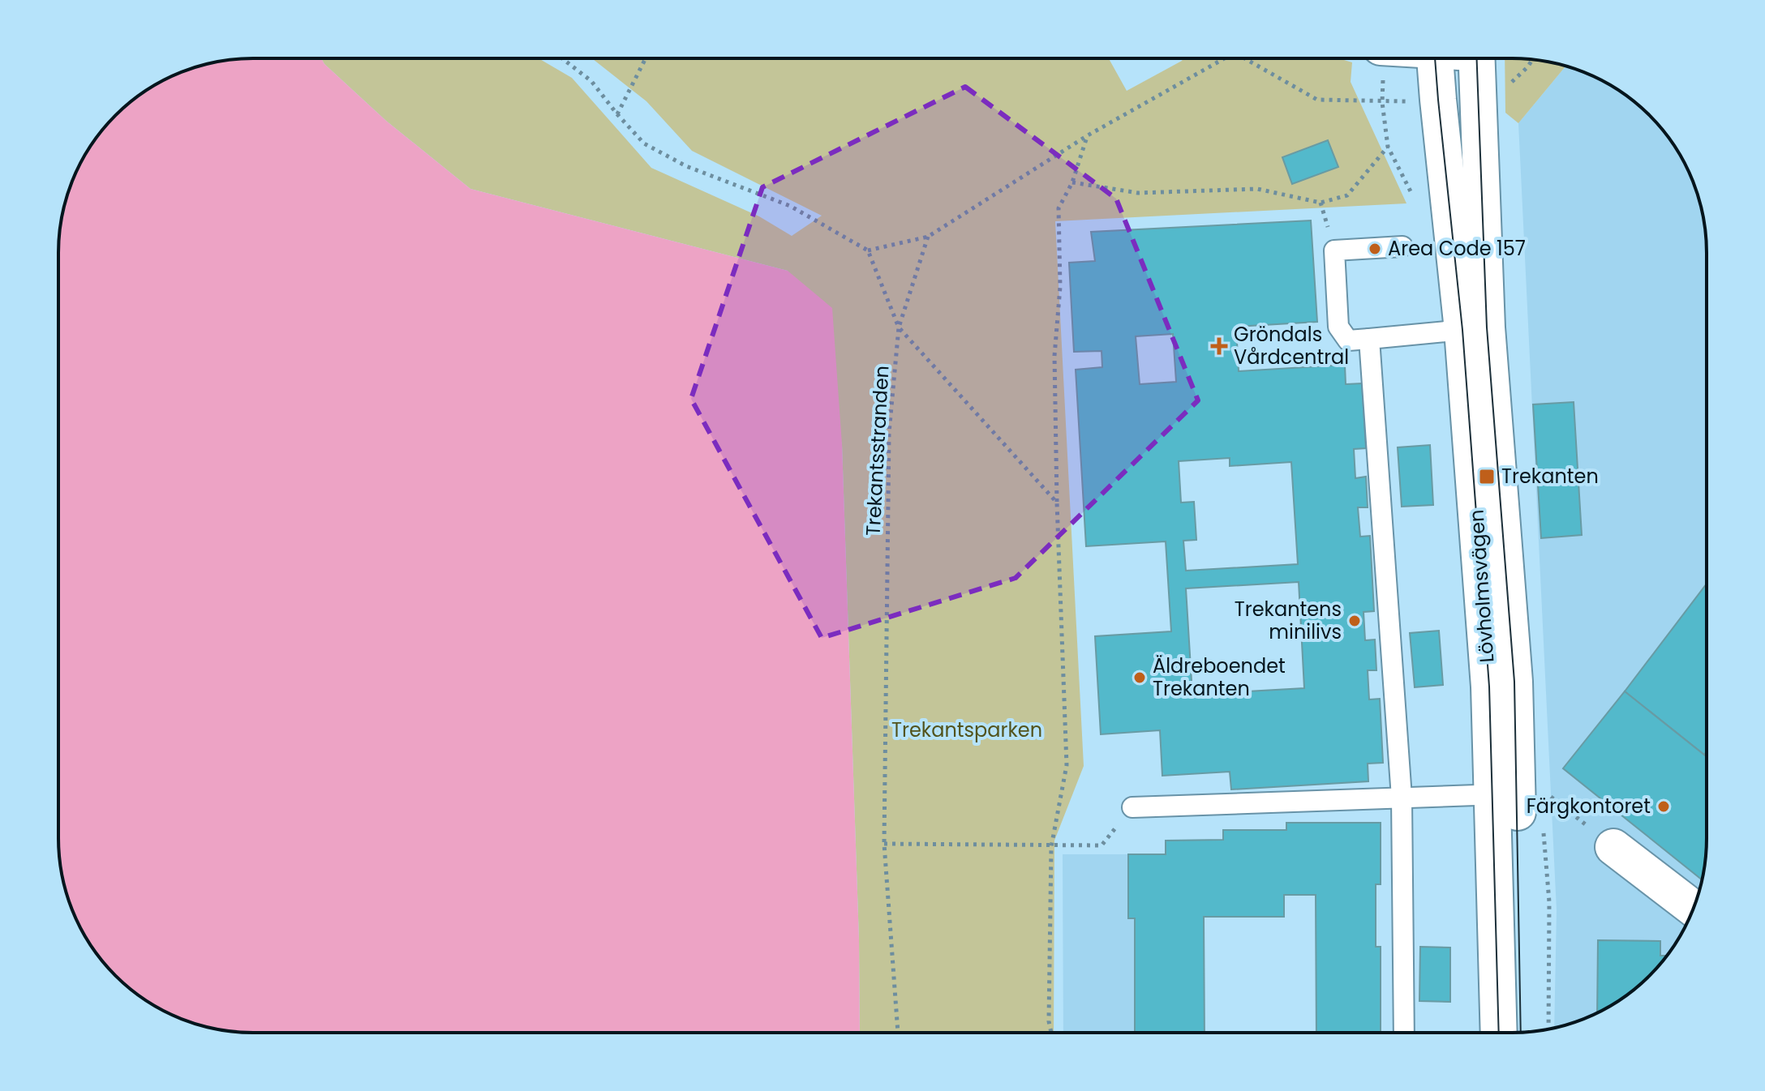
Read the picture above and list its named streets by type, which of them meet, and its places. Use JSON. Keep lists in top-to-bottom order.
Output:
{
  "streets": {
    "street": ["Lövholmsvägen"],
    "path": ["Trekantsstranden"]
  },
  "parks": ["Trekantsparken"],
  "places": {
    "other": [
      "Area Code 157",
      "Trekantens minilivs",
      "Äldreboendet Trekanten",
      "Färgkontoret"
    ],
    "health": ["Gröndals Vårdcentral"],
    "transit": ["Trekanten"]
  }
}
